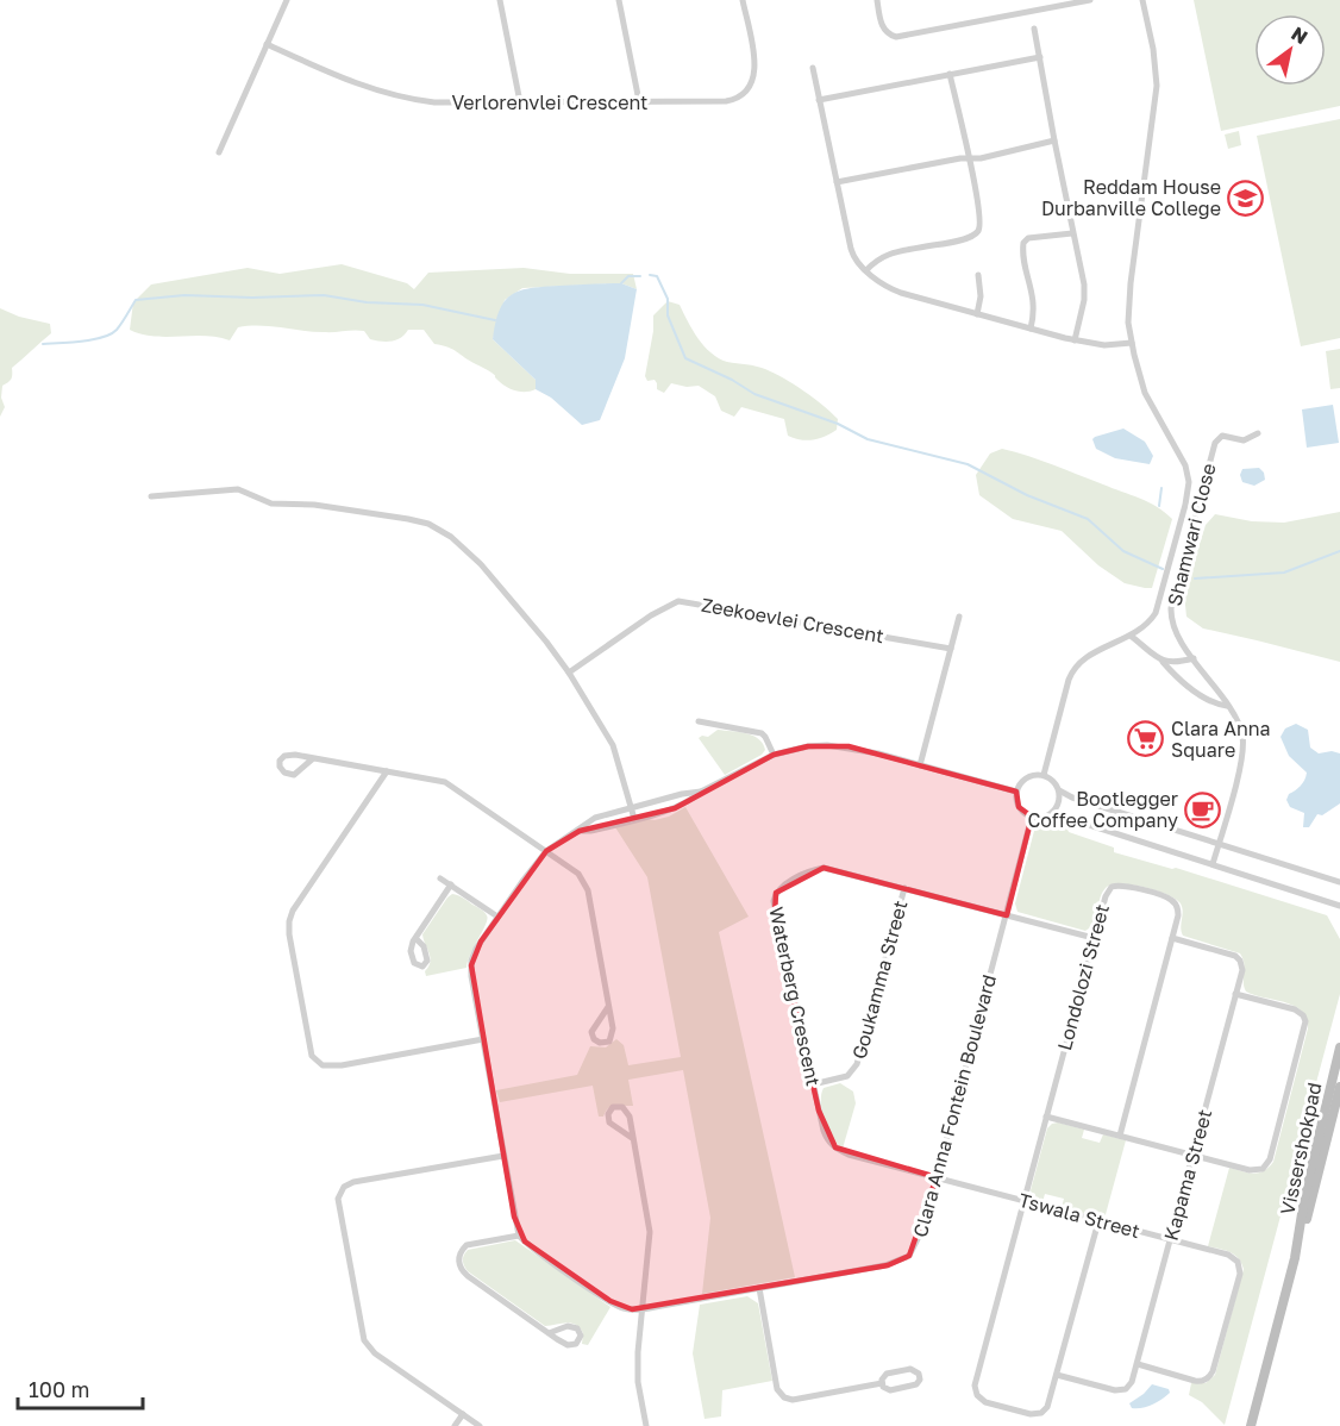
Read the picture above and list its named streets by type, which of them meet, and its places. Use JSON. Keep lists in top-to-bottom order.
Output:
{
  "streets": {
    "main road": ["Vissershokpad"],
    "street": [
      "Verlorenvlei Crescent",
      "Shamwari Close",
      "Zeekoevlei Crescent",
      "Londolozi Street",
      "Goukamma Street",
      "Waterberg Crescent",
      "Clara Anna Fontein Boulevard",
      "Kapama Street",
      "Tswala Street"
    ]
  },
  "crossings": [
    ["Londolozi Street", "Waterberg Crescent"],
    ["Londolozi Street", "Kapama Street"],
    ["Londolozi Street", "Tswala Street"],
    ["Goukamma Street", "Waterberg Crescent"],
    ["Waterberg Crescent", "Clara Anna Fontein Boulevard"],
    ["Waterberg Crescent", "Tswala Street"],
    ["Clara Anna Fontein Boulevard", "Tswala Street"],
    ["Kapama Street", "Tswala Street"]
  ],
  "places": {
    "school or university": ["Reddam House Durbanville College"],
    "supermarket": ["Clara Anna Square"],
    "cafe": ["Bootlegger Coffee Company"]
  },
  "scale_bar": "100 m",
  "north": "top right"
}
